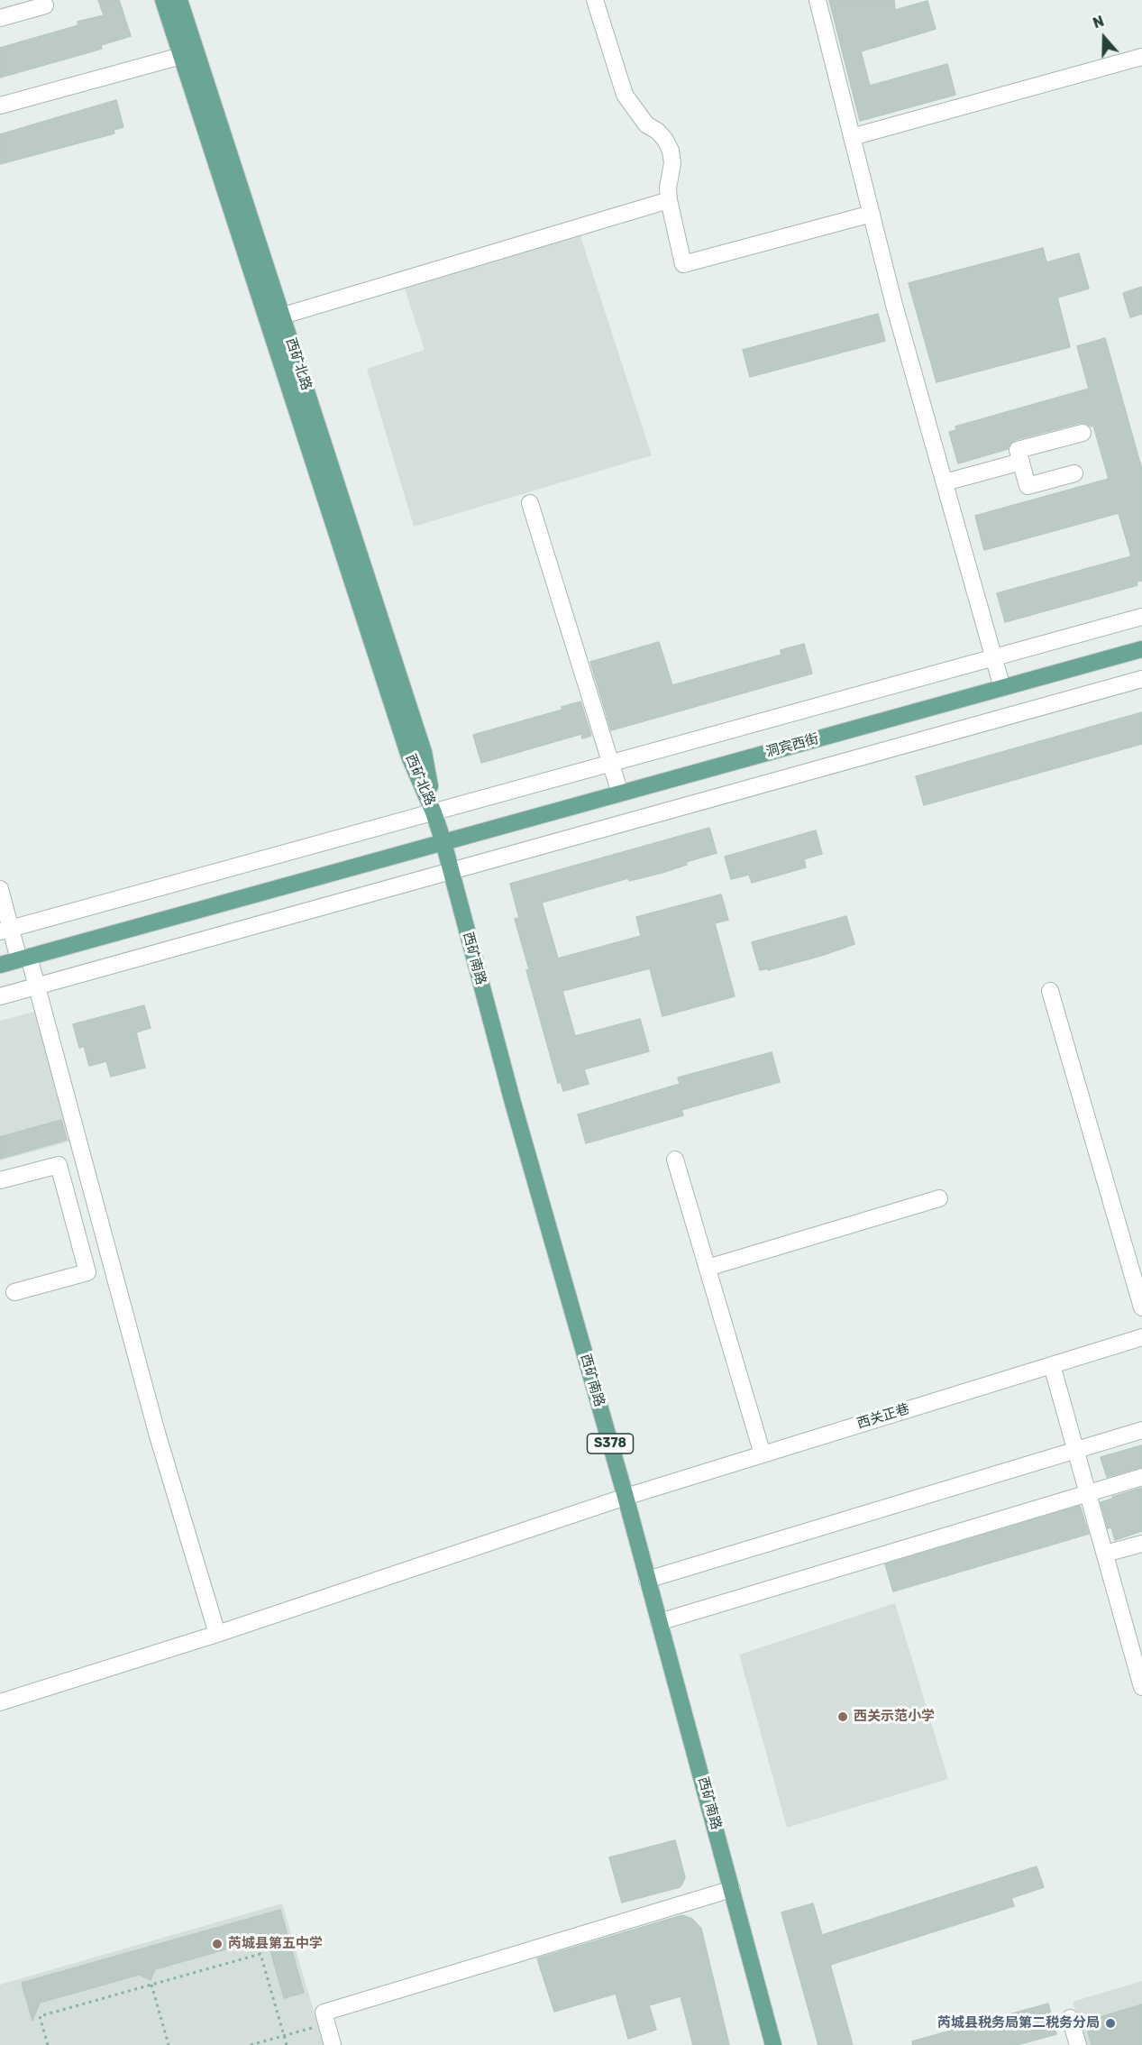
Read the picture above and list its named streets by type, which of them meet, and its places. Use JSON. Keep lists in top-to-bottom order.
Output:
{
  "streets": {
    "main road": [
      "西矿北路",
      "洞宾西街",
      "西矿南路",
      "S378"
    ],
    "street": ["西关正巷"]
  },
  "crossings": [
    ["西矿北路", "西矿南路"],
    ["洞宾西街", "西矿南路"],
    ["西矿南路", "西关正巷"]
  ],
  "places": ["西关示范小学", "芮城县第五中学", "芮城县税务局第二税务分局"],
  "north": "top"
}
